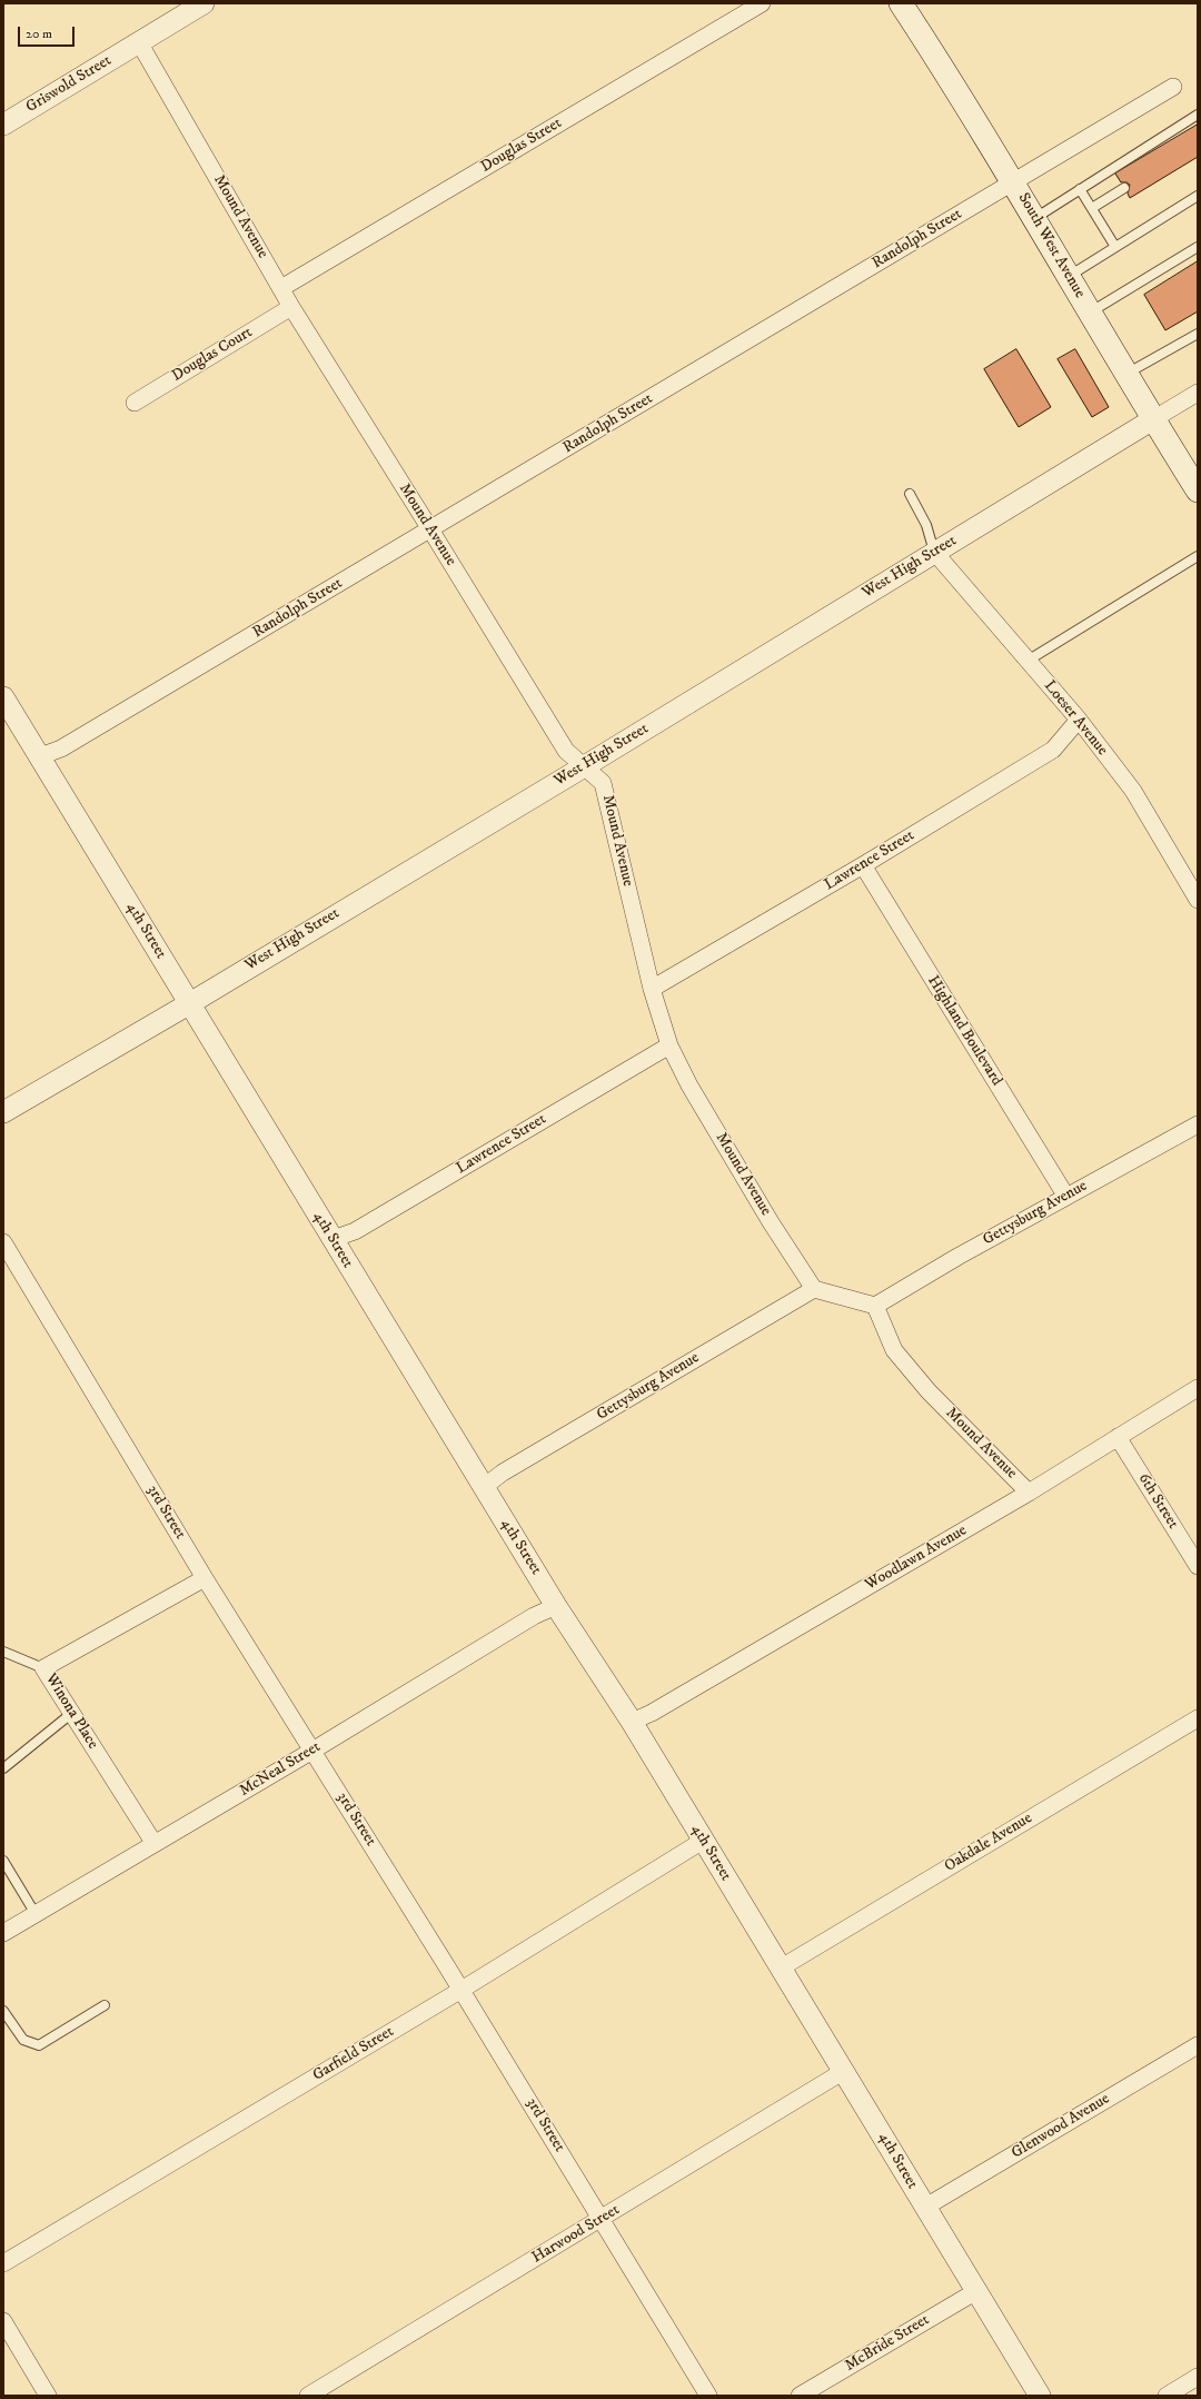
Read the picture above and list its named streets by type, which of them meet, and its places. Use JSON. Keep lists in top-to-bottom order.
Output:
{
  "streets": {
    "main road": ["South West Avenue"],
    "street": [
      "Griswold Street",
      "Douglas Street",
      "Mound Avenue",
      "Randolph Street",
      "Douglas Court",
      "West High Street",
      "Loeser Avenue",
      "Lawrence Street",
      "4th Street",
      "Highland Boulevard",
      "Gettysburg Avenue",
      "6th Street",
      "3rd Street",
      "Woodlawn Avenue",
      "Winona Place",
      "McNeal Street",
      "Oakdale Avenue",
      "Garfield Street",
      "Glenwood Avenue",
      "Harwood Street",
      "McBride Street"
    ]
  },
  "crossings": [
    ["Griswold Street", "Mound Avenue"],
    ["Douglas Street", "Mound Avenue"],
    ["Mound Avenue", "Randolph Street"],
    ["Mound Avenue", "Douglas Court"],
    ["Mound Avenue", "West High Street"],
    ["Mound Avenue", "Lawrence Street"],
    ["Mound Avenue", "Gettysburg Avenue"],
    ["Mound Avenue", "Woodlawn Avenue"],
    ["Randolph Street", "South West Avenue"],
    ["Randolph Street", "4th Street"],
    ["South West Avenue", "West High Street"],
    ["West High Street", "Loeser Avenue"],
    ["West High Street", "4th Street"],
    ["Loeser Avenue", "Lawrence Street"],
    ["Lawrence Street", "4th Street"],
    ["Lawrence Street", "Highland Boulevard"],
    ["4th Street", "Gettysburg Avenue"],
    ["4th Street", "Woodlawn Avenue"],
    ["4th Street", "McNeal Street"],
    ["4th Street", "Oakdale Avenue"],
    ["4th Street", "Garfield Street"],
    ["4th Street", "Glenwood Avenue"],
    ["4th Street", "Harwood Street"],
    ["4th Street", "McBride Street"],
    ["Highland Boulevard", "Gettysburg Avenue"],
    ["6th Street", "Woodlawn Avenue"],
    ["3rd Street", "Winona Place"],
    ["3rd Street", "McNeal Street"],
    ["3rd Street", "Garfield Street"],
    ["3rd Street", "Harwood Street"],
    ["Winona Place", "McNeal Street"]
  ],
  "scale_bar": "20 m"
}
